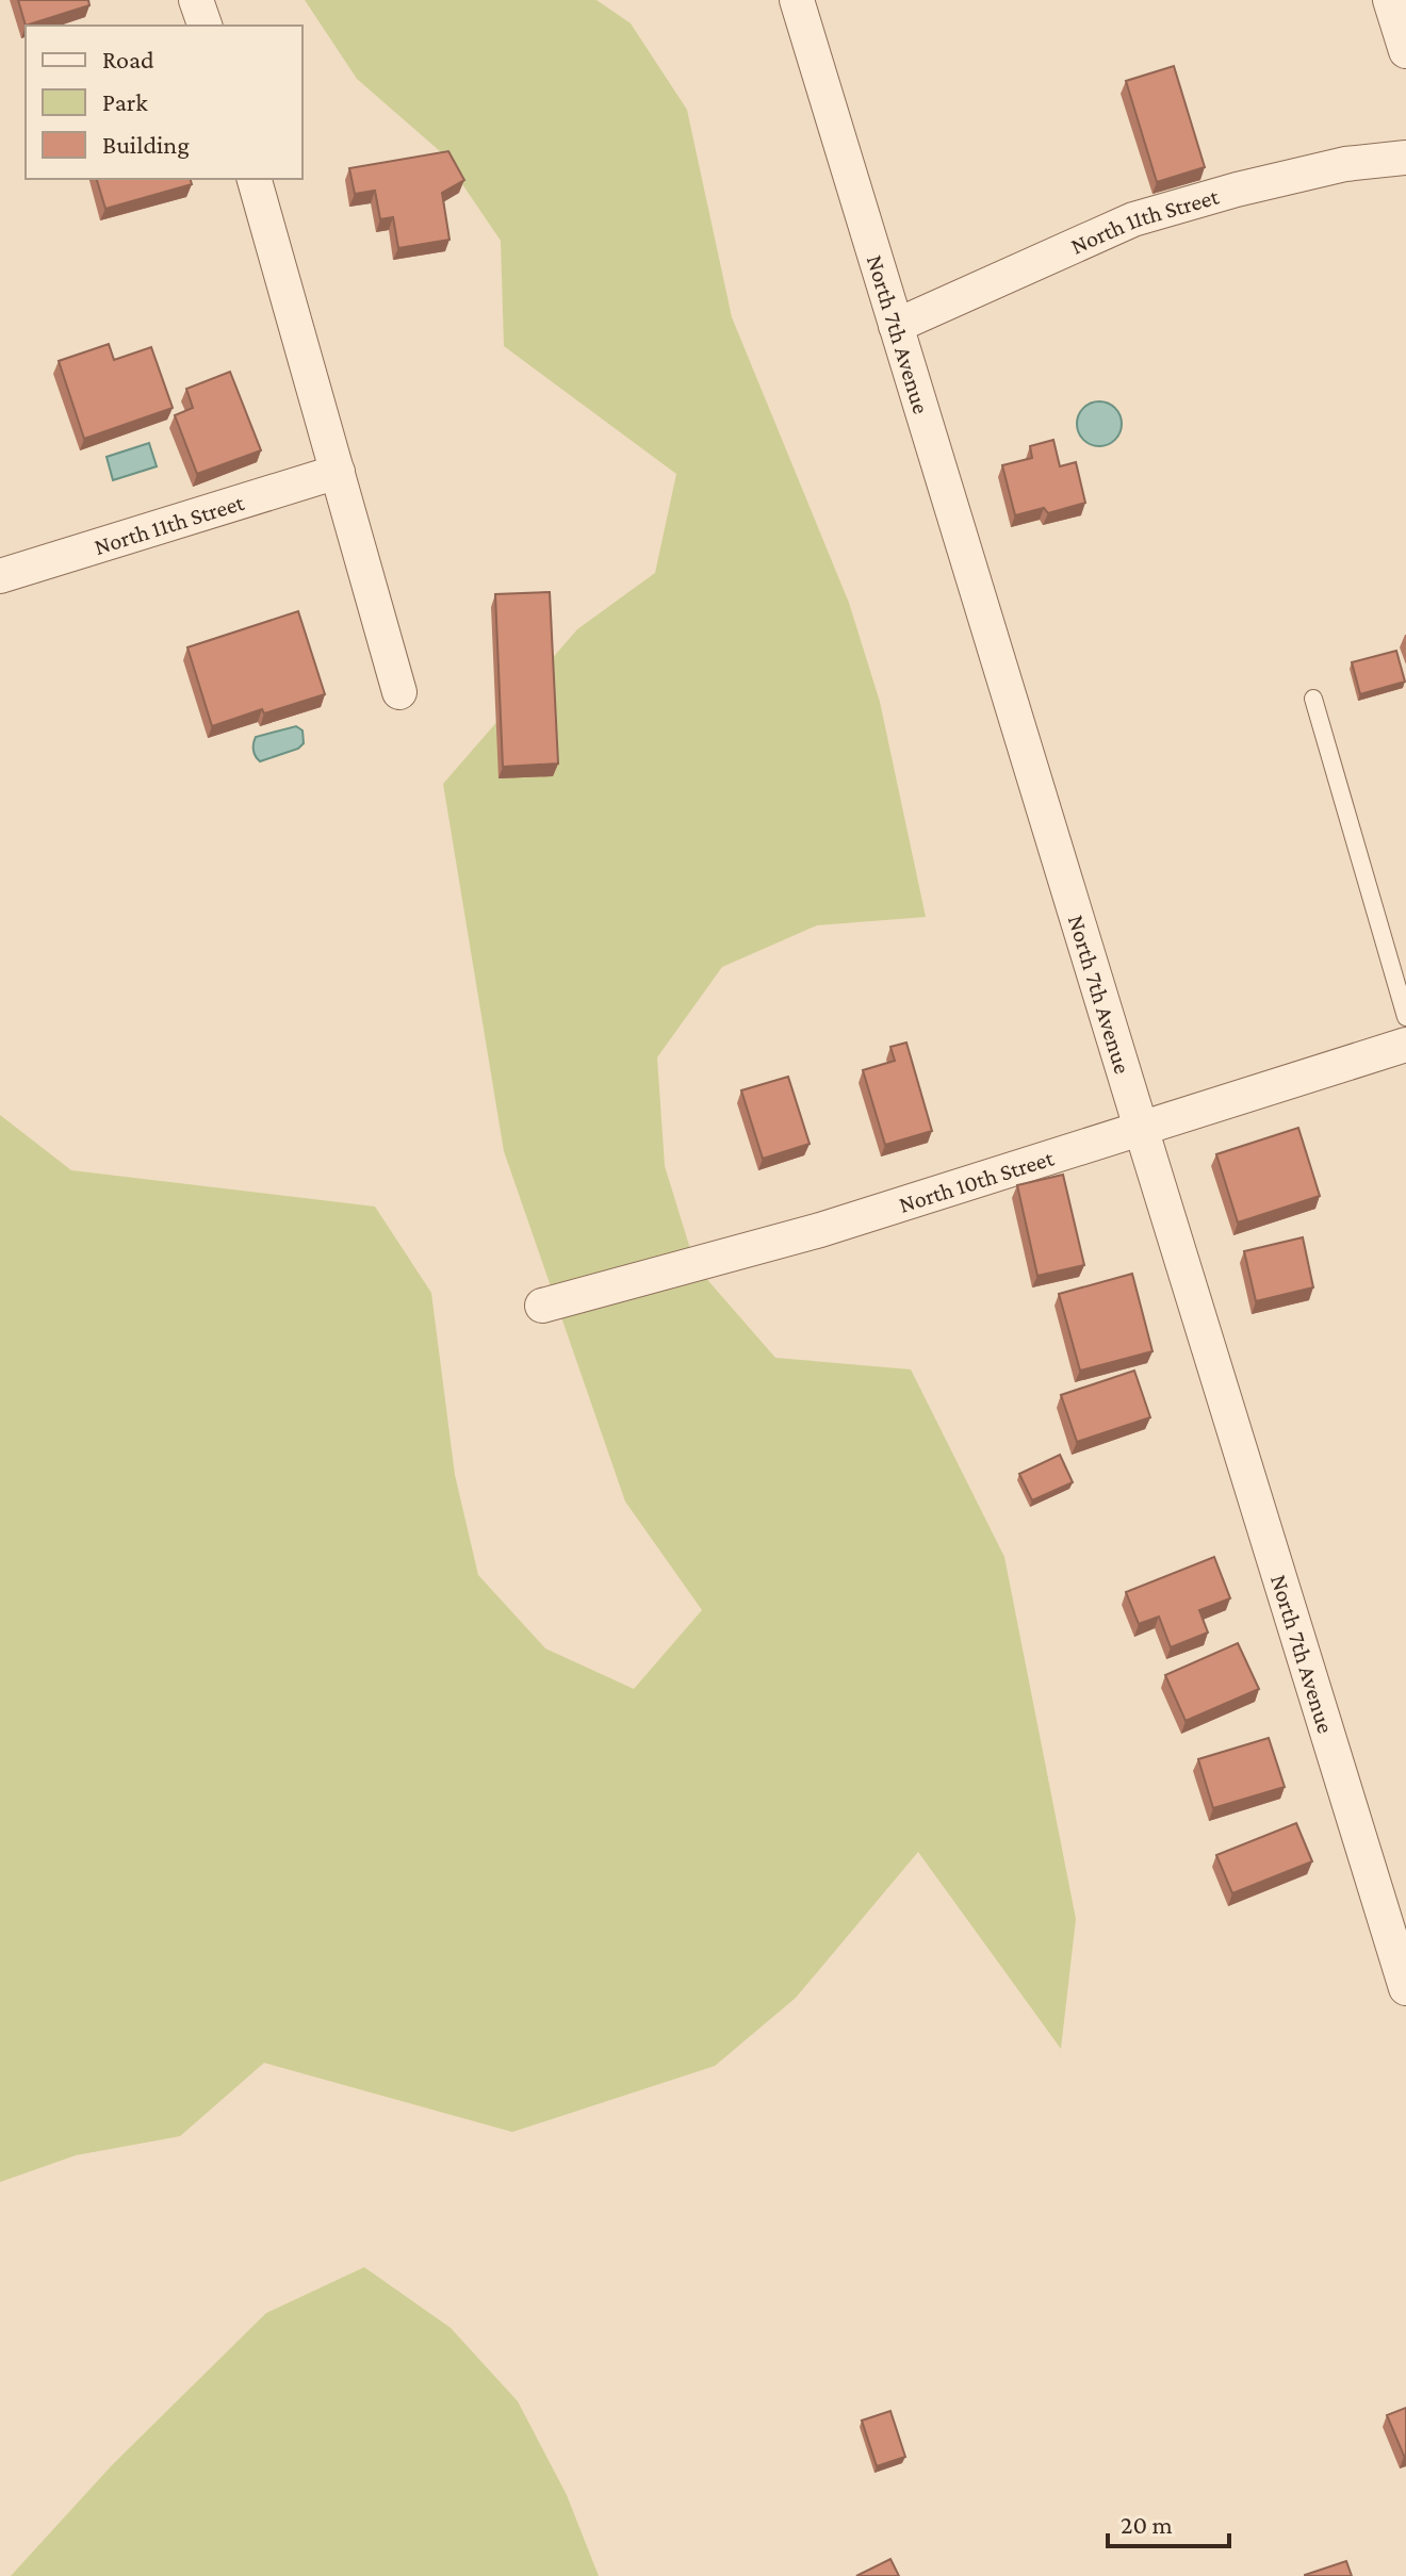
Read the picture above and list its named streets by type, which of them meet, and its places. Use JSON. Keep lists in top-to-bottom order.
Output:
{
  "streets": {
    "street": ["North 11th Street", "North 7th Avenue", "North 10th Street"]
  },
  "crossings": [
    ["North 11th Street", "North 7th Avenue"],
    ["North 7th Avenue", "North 10th Street"]
  ],
  "legend": ["Road", "Park", "Building"],
  "scale_bar": "20 m"
}
